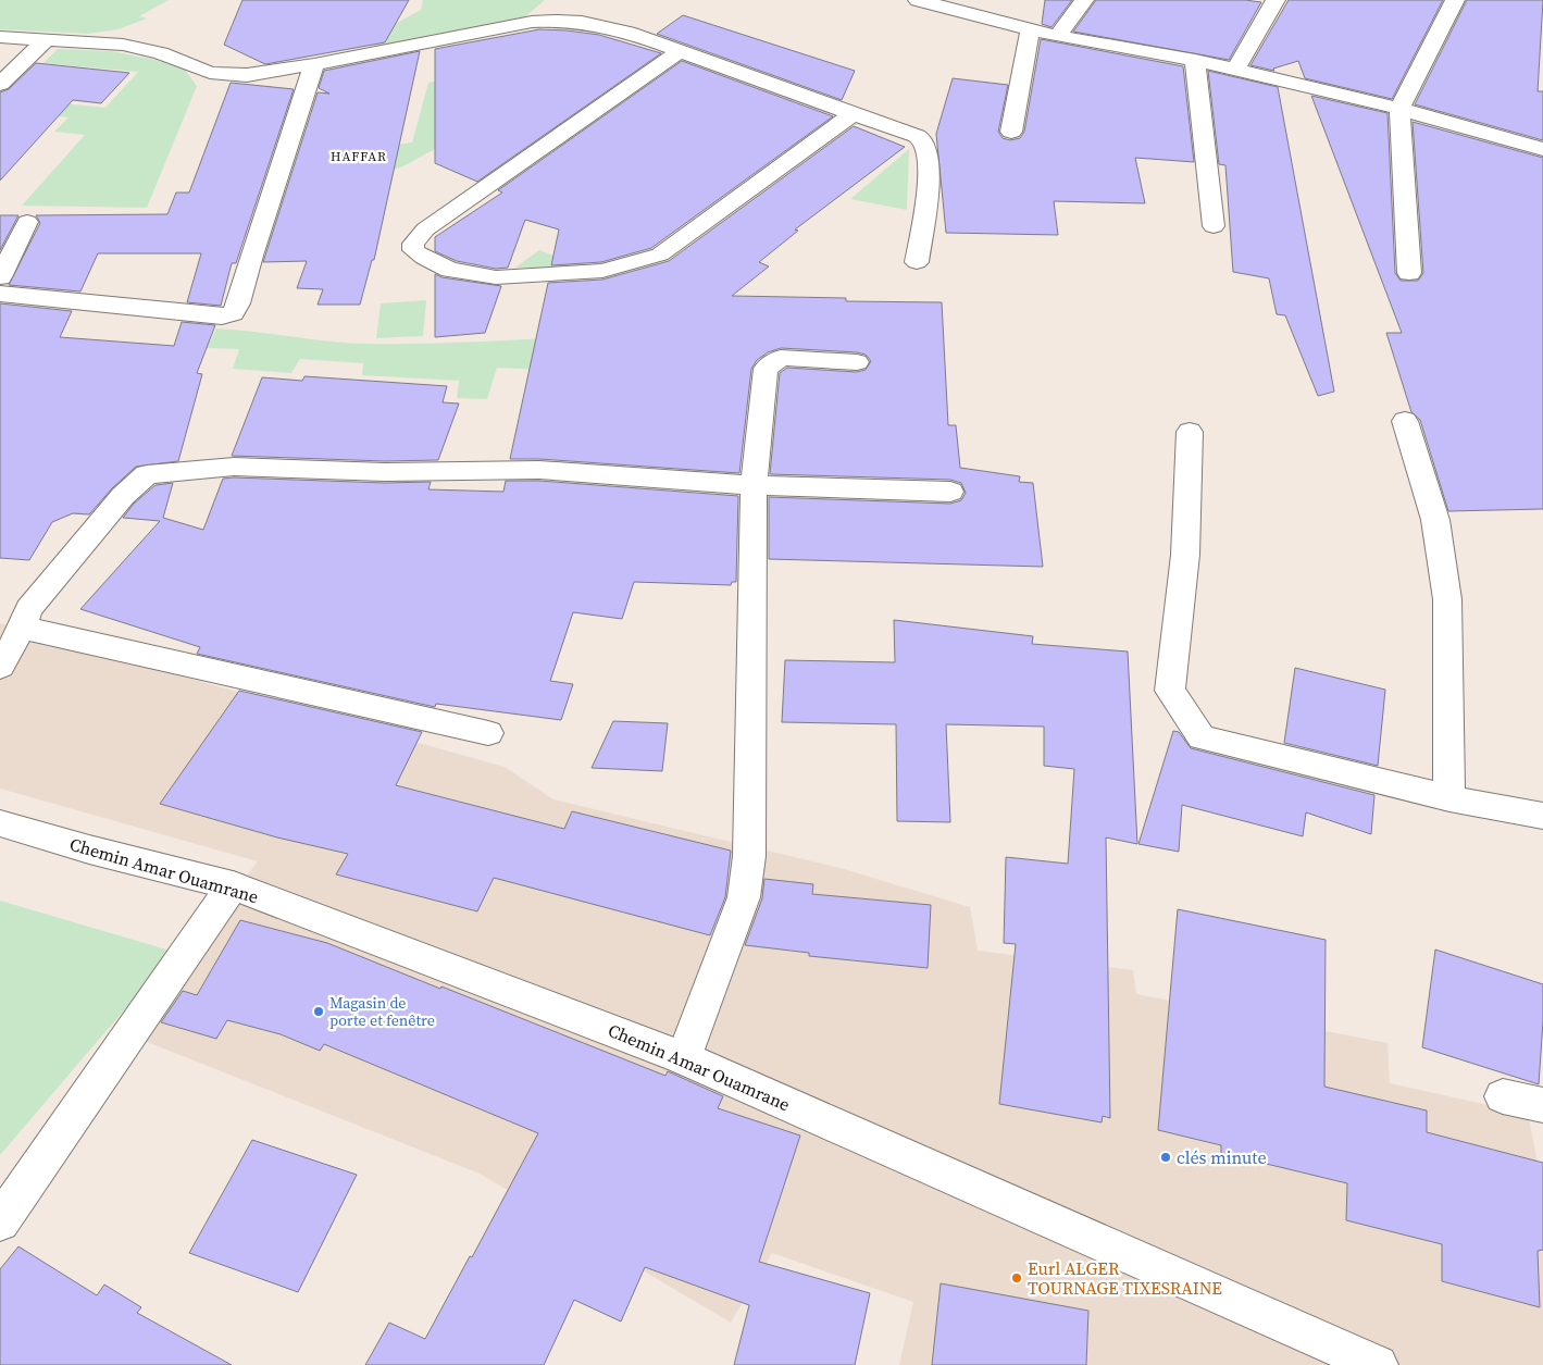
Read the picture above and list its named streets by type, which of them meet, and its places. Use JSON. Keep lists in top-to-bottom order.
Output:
{
  "streets": {
    "street": ["Chemin Amar Ouamrane"]
  },
  "districts": ["HAFFAR"],
  "places": ["Magasin de porte et fenêtre", "clés minute", "Eurl ALGER TOURNAGE TIXESRAINE"]
}
